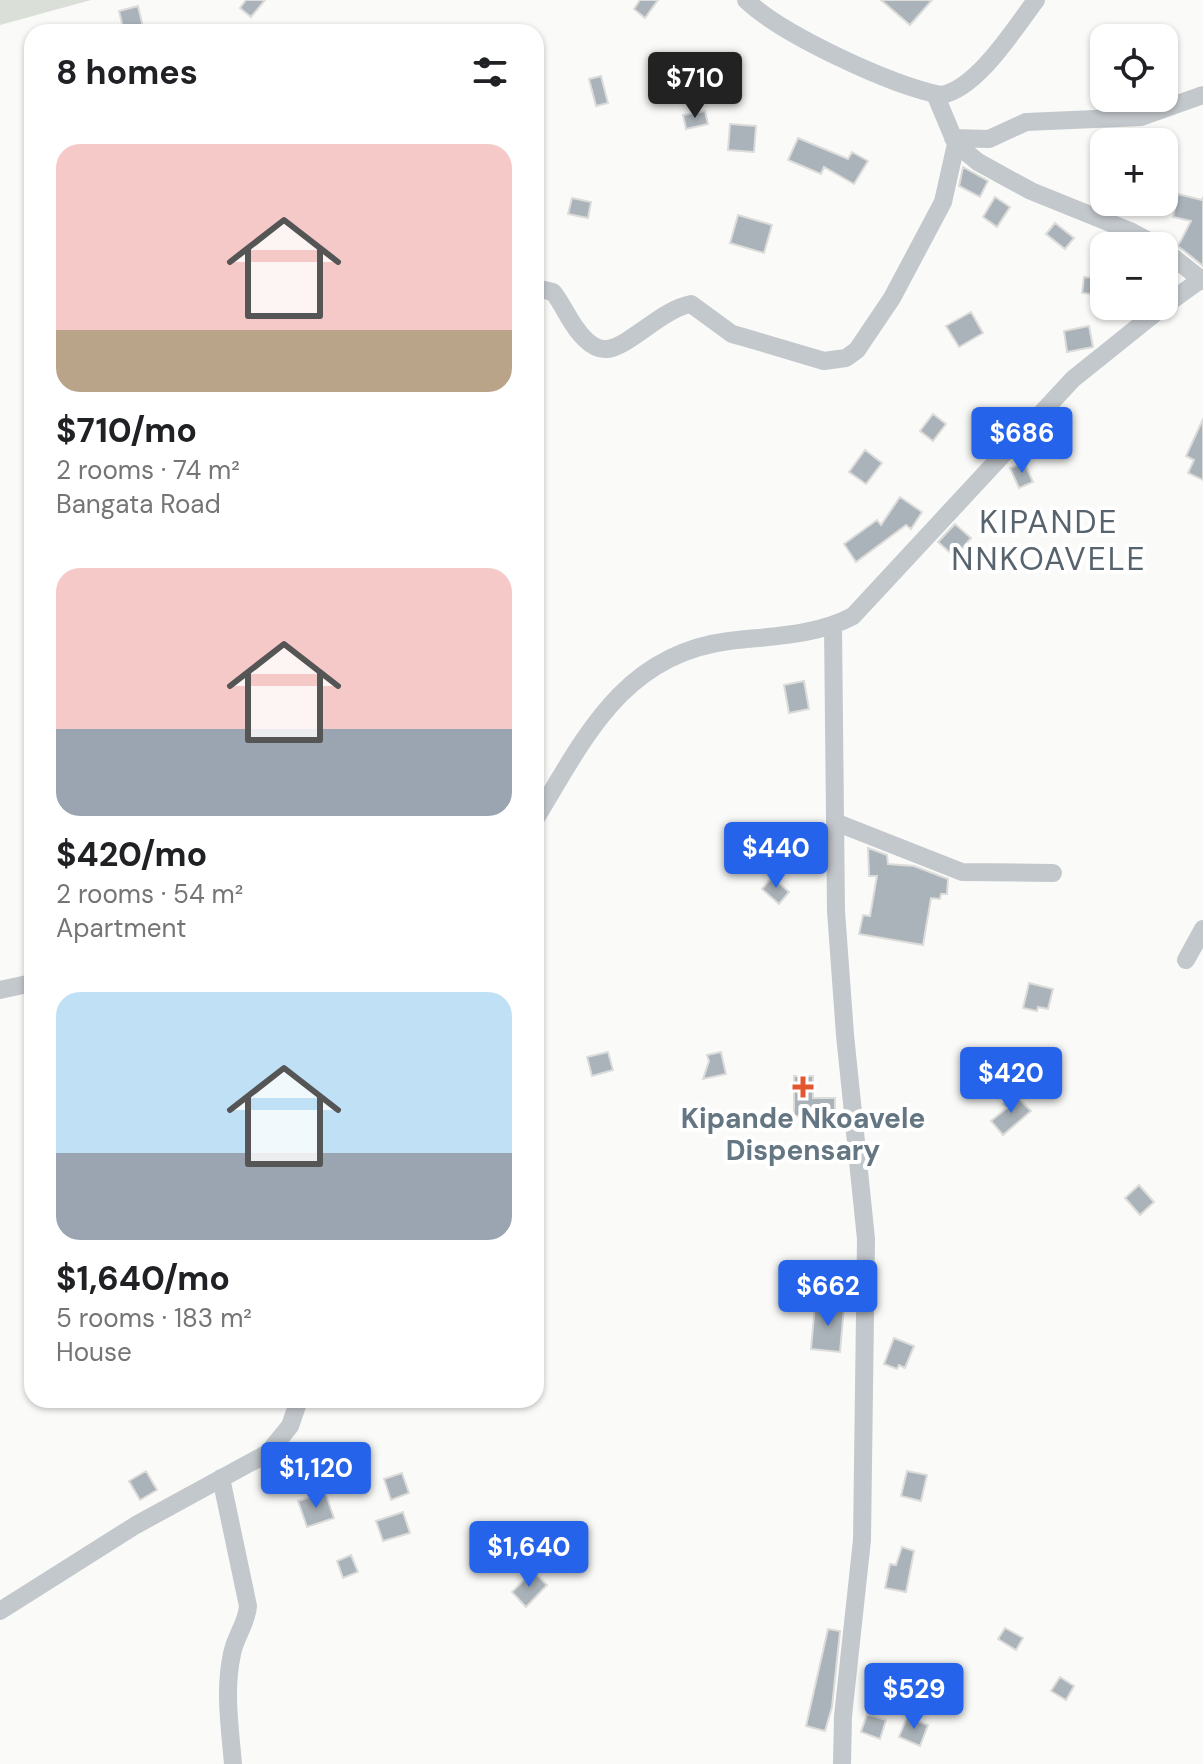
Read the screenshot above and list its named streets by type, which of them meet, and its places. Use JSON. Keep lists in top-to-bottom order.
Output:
{
  "districts": ["KIPANDE NNKOAVELE"],
  "places": {
    "health": ["Kipande Nkoavele Dispensary"]
  },
  "page": {
    "map_buttons": ["+", "−"],
    "heading": "8 homes",
    "price": [
      "$710",
      "$686",
      "$440",
      "$420",
      "$662",
      "$1,120",
      "$1,640",
      "$529"
    ],
    "list": [
      {
        "name": "$710/mo",
        "note": "2 rooms · 74 m² · Bangata Road"
      },
      {
        "name": "$420/mo",
        "note": "2 rooms · 54 m² · Apartment"
      },
      {
        "name": "$1,640/mo",
        "note": "5 rooms · 183 m² · House"
      }
    ]
  }
}
